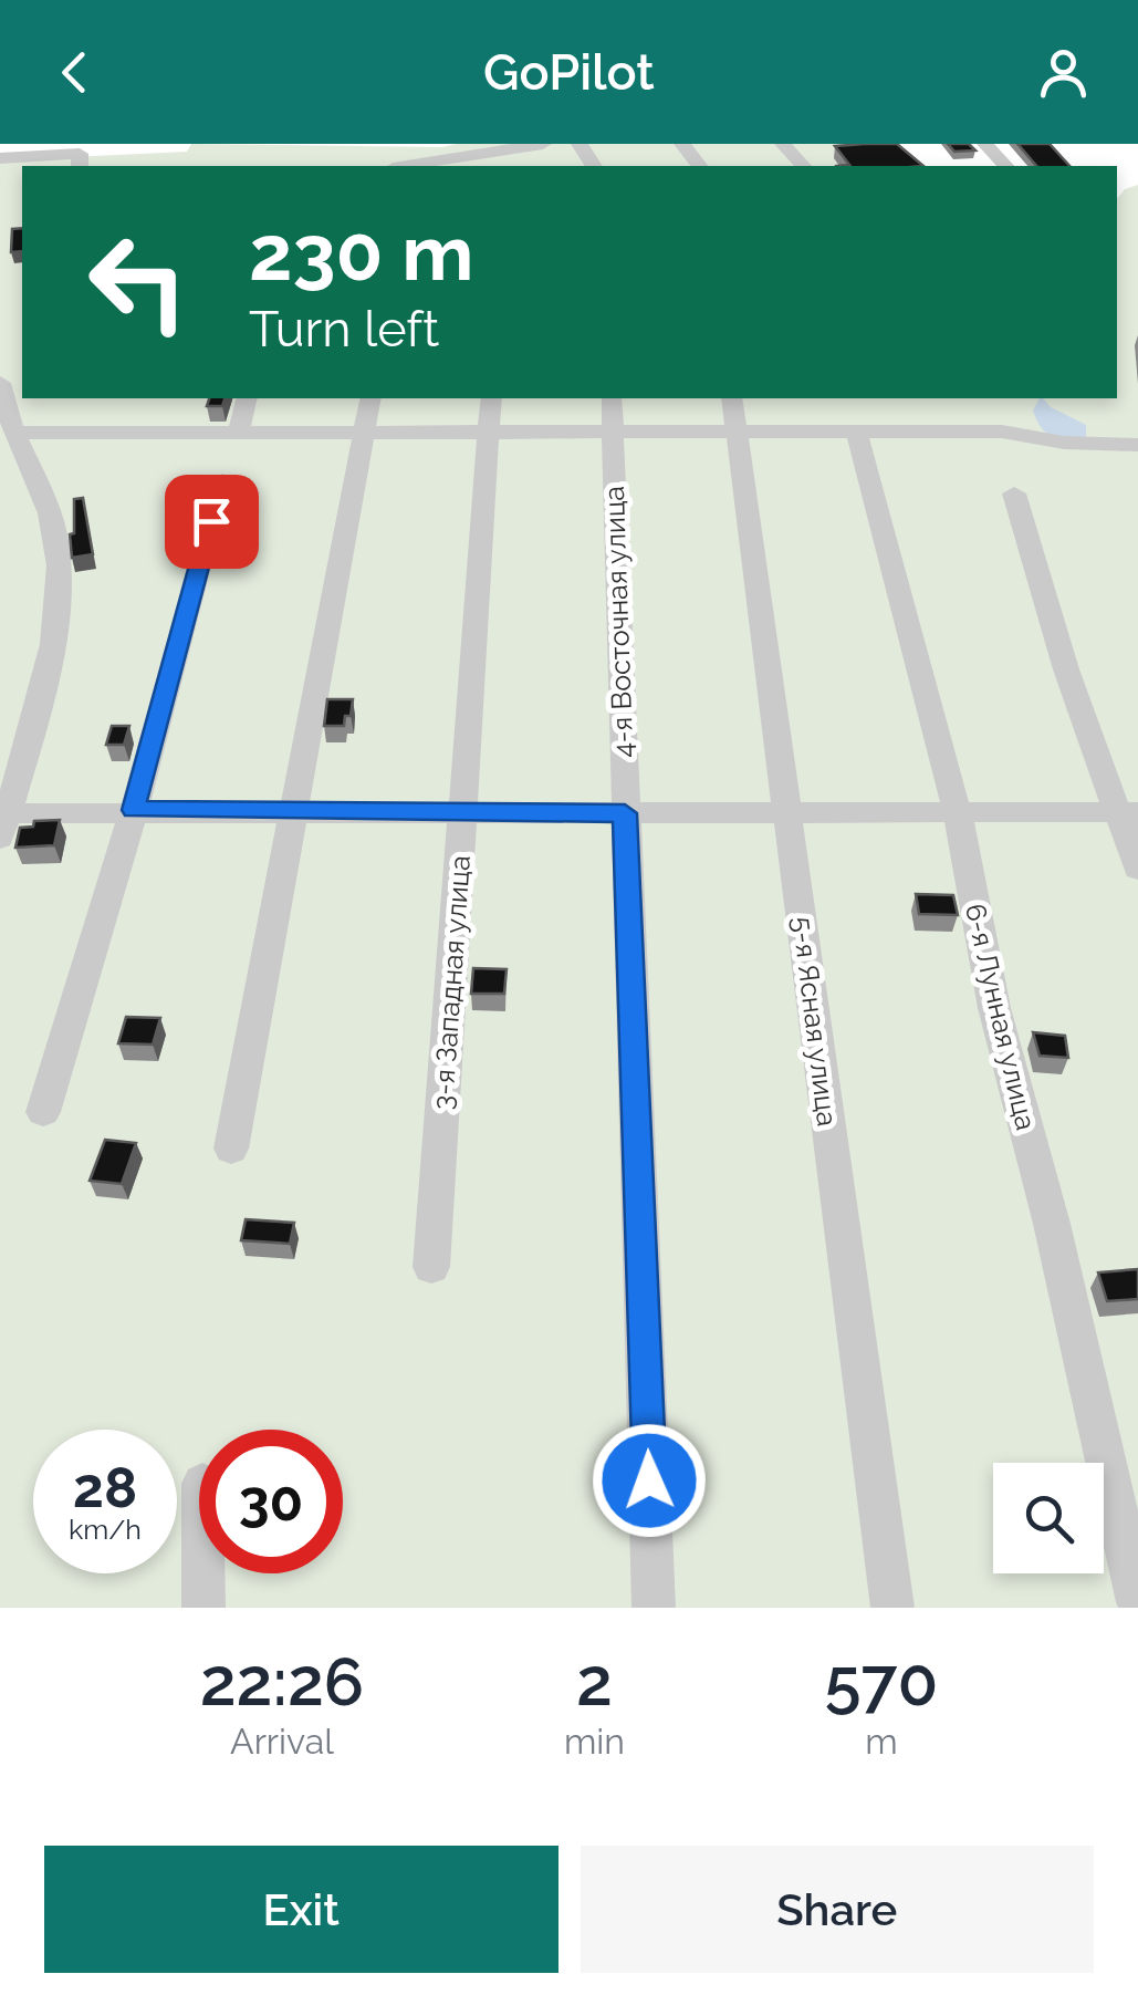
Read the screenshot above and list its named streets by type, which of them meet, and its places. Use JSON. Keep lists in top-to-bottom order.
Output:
{
  "streets": {
    "street": [
      "4-я Восточная улица",
      "3-я Западная улица",
      "6-я Лунная улица",
      "5-я Ясная улица"
    ]
  },
  "page": {
    "header": "GoPilot",
    "turn": ["230 m", "Turn left"],
    "speed": "28 km/h",
    "limit": "30",
    "eta": [
      "22:26",
      "Arrival",
      "2",
      "min",
      "570",
      "m"
    ],
    "buttons": ["Exit", "Share"]
  }
}
